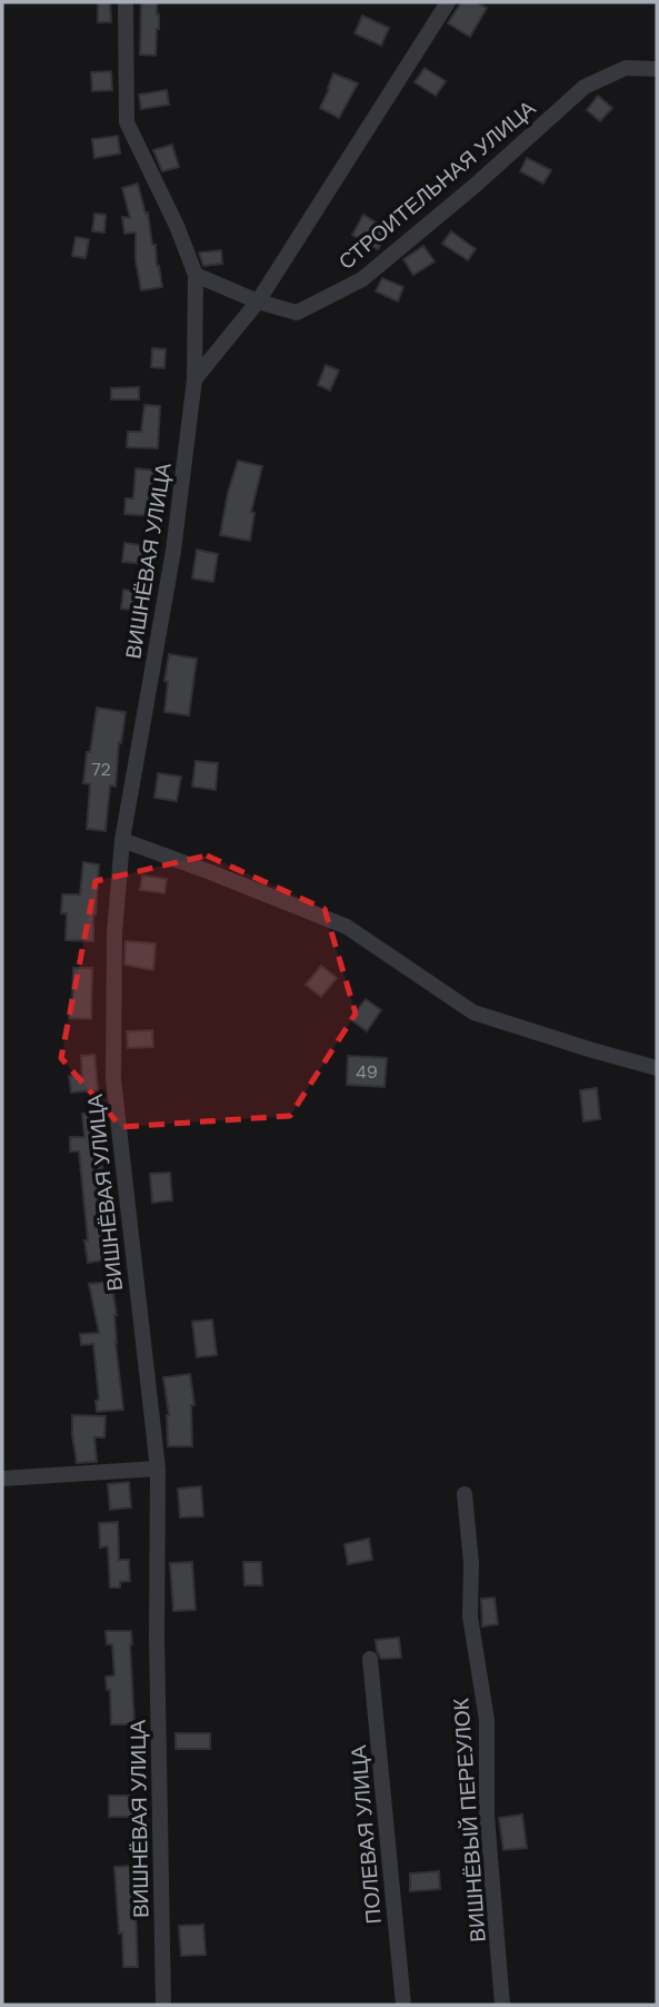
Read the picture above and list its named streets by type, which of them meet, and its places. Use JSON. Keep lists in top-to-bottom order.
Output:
{
  "streets": {
    "street": [
      "СТРОИТЕЛЬНАЯ УЛИЦА",
      "ВИШНЁВАЯ УЛИЦА",
      "ВИШНЁВЫЙ ПЕРЕУЛОК",
      "ПОЛЕВАЯ УЛИЦА"
    ]
  },
  "crossings": [
    ["СТРОИТЕЛЬНАЯ УЛИЦА", "ВИШНЁВАЯ УЛИЦА"]
  ],
  "house_numbers": ["72", "49"]
}
